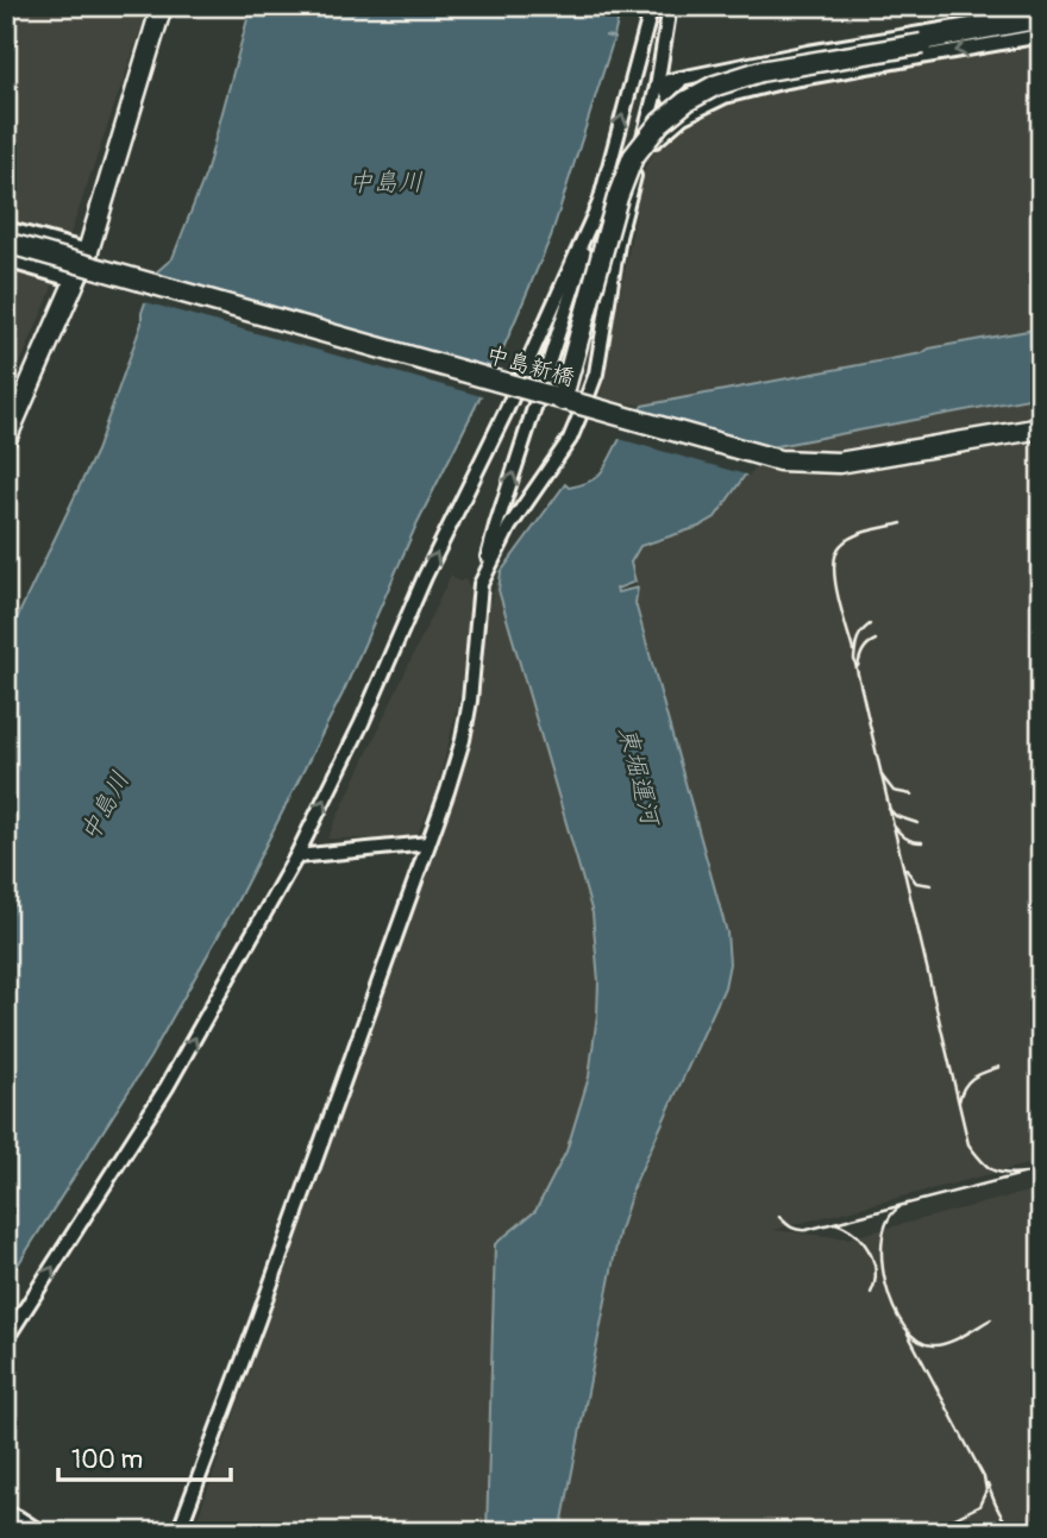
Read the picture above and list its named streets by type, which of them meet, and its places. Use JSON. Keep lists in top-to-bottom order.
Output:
{
  "streets": {
    "street": ["中島新橋"]
  },
  "water": ["中島川", "東堀運河"],
  "scale_bar": "100 m"
}
